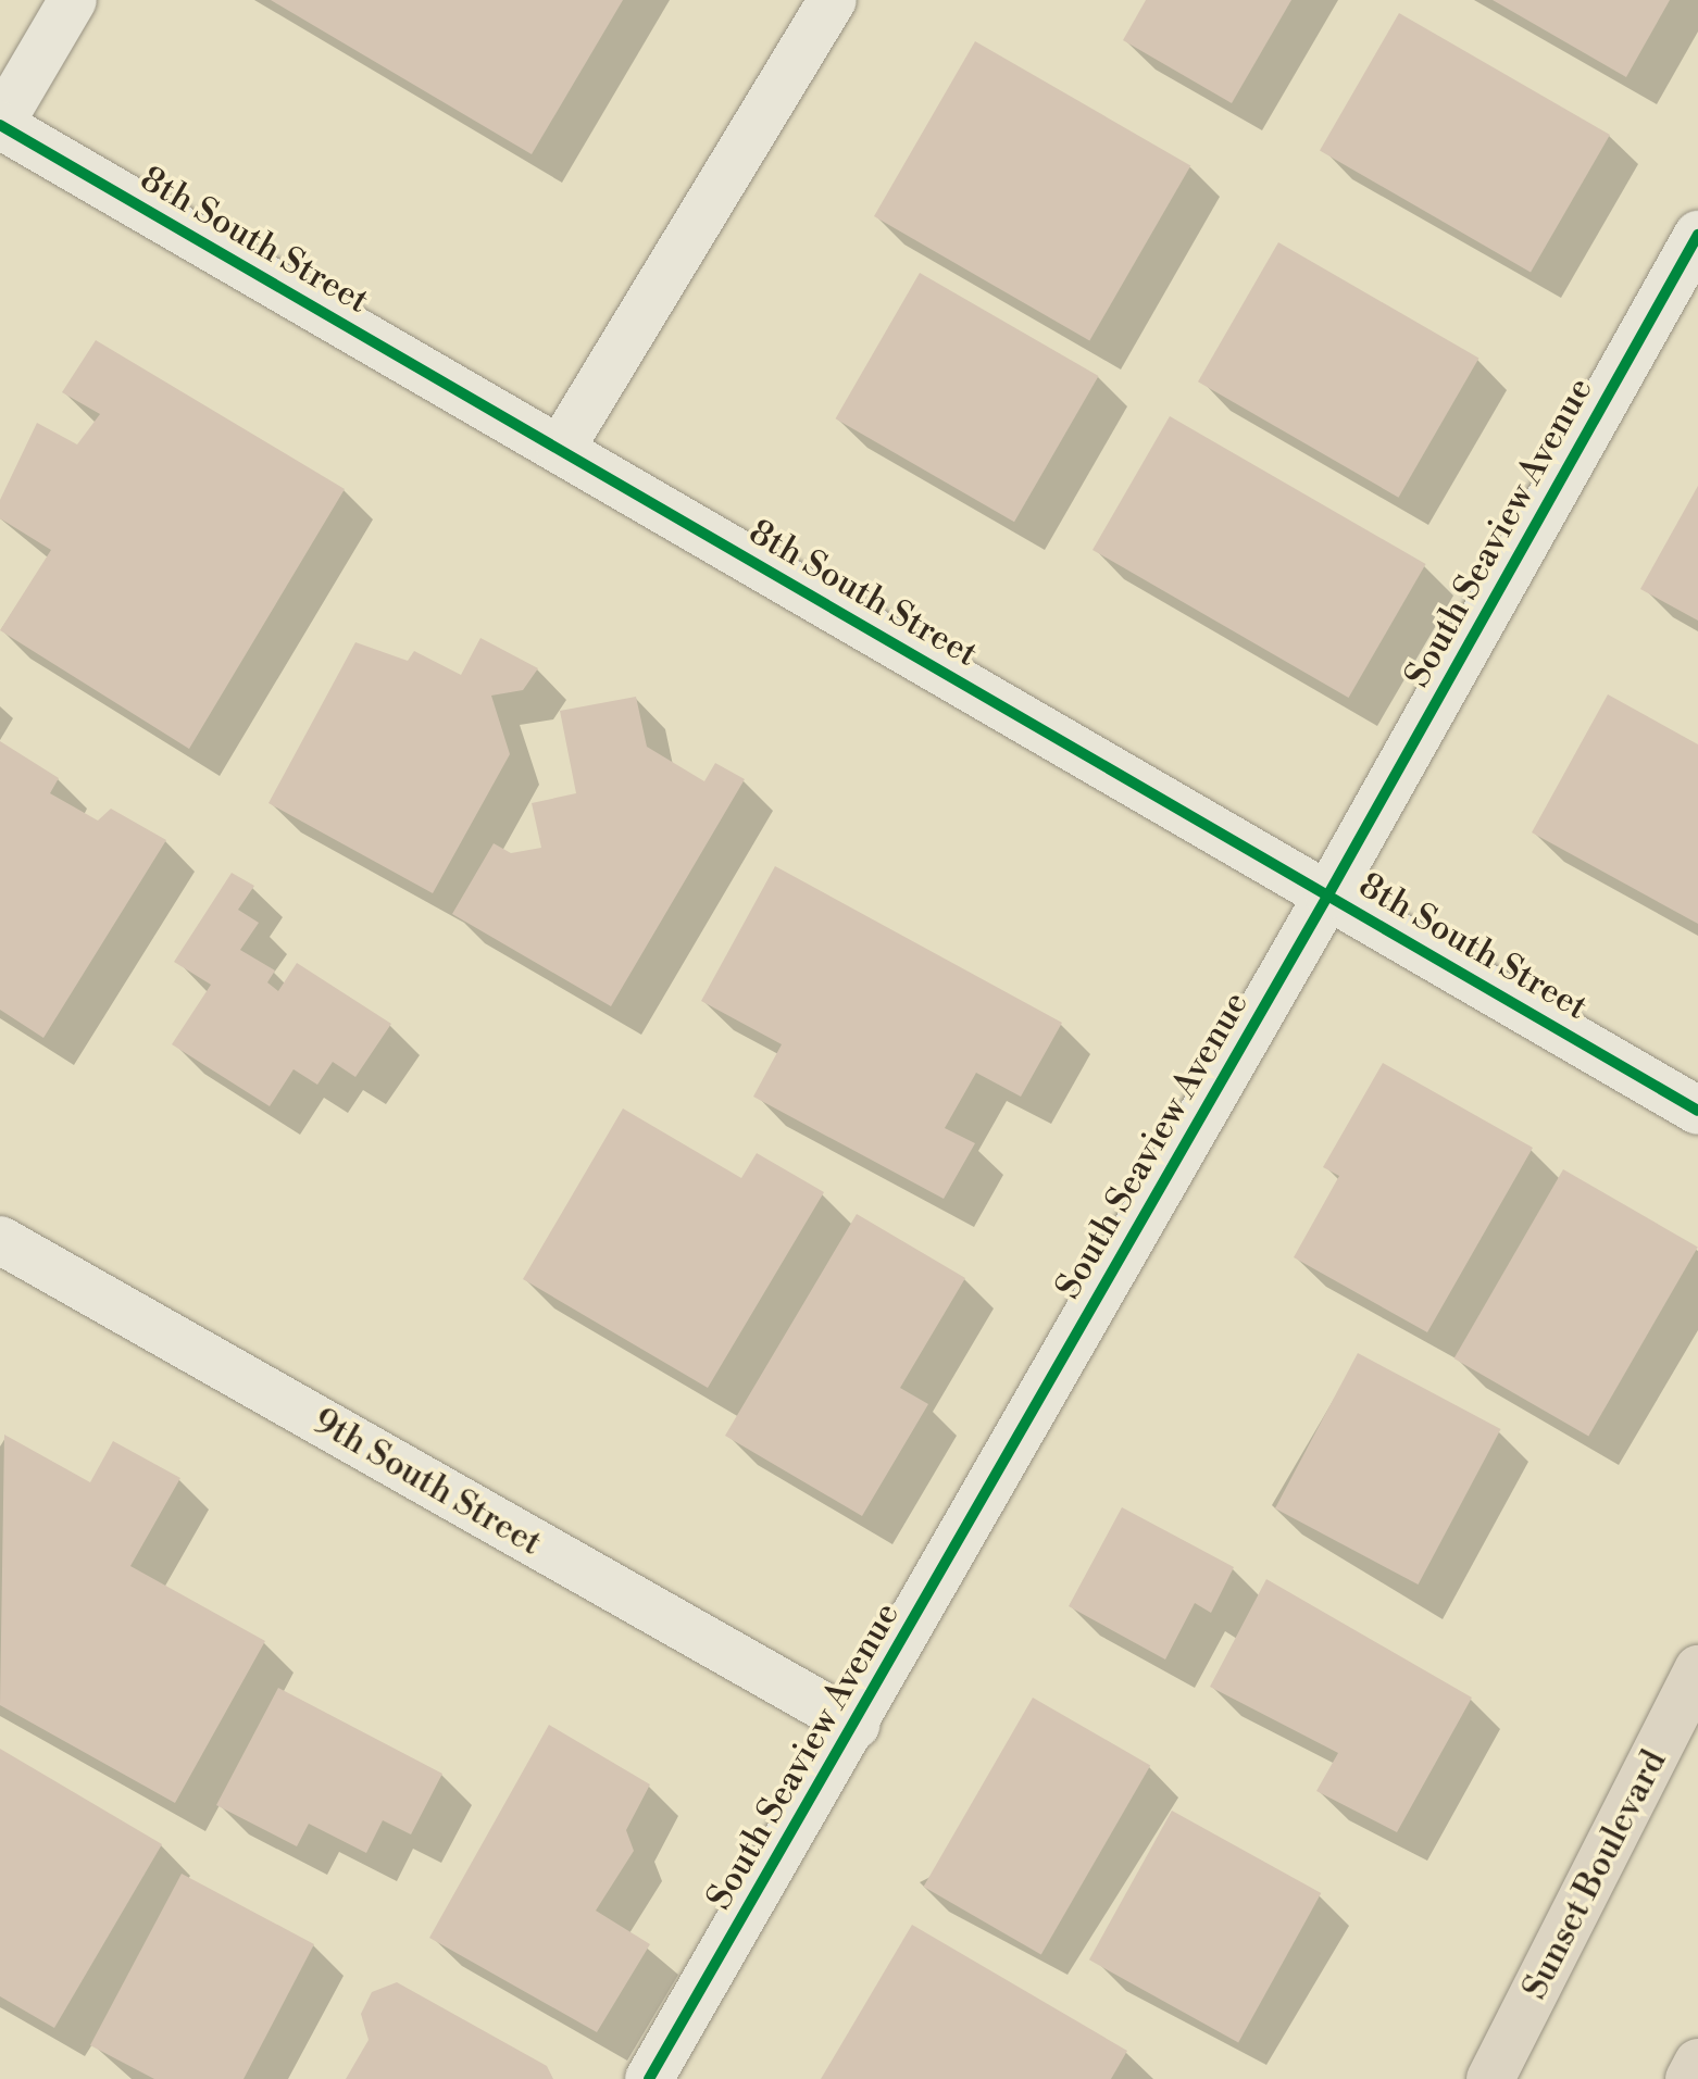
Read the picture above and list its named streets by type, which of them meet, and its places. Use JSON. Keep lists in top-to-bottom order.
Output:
{
  "streets": {
    "main road": ["Sunset Boulevard"],
    "street": ["8th South Street", "South Seaview Avenue", "9th South Street"]
  },
  "crossings": [
    ["8th South Street", "South Seaview Avenue"],
    ["South Seaview Avenue", "9th South Street"]
  ]
}
